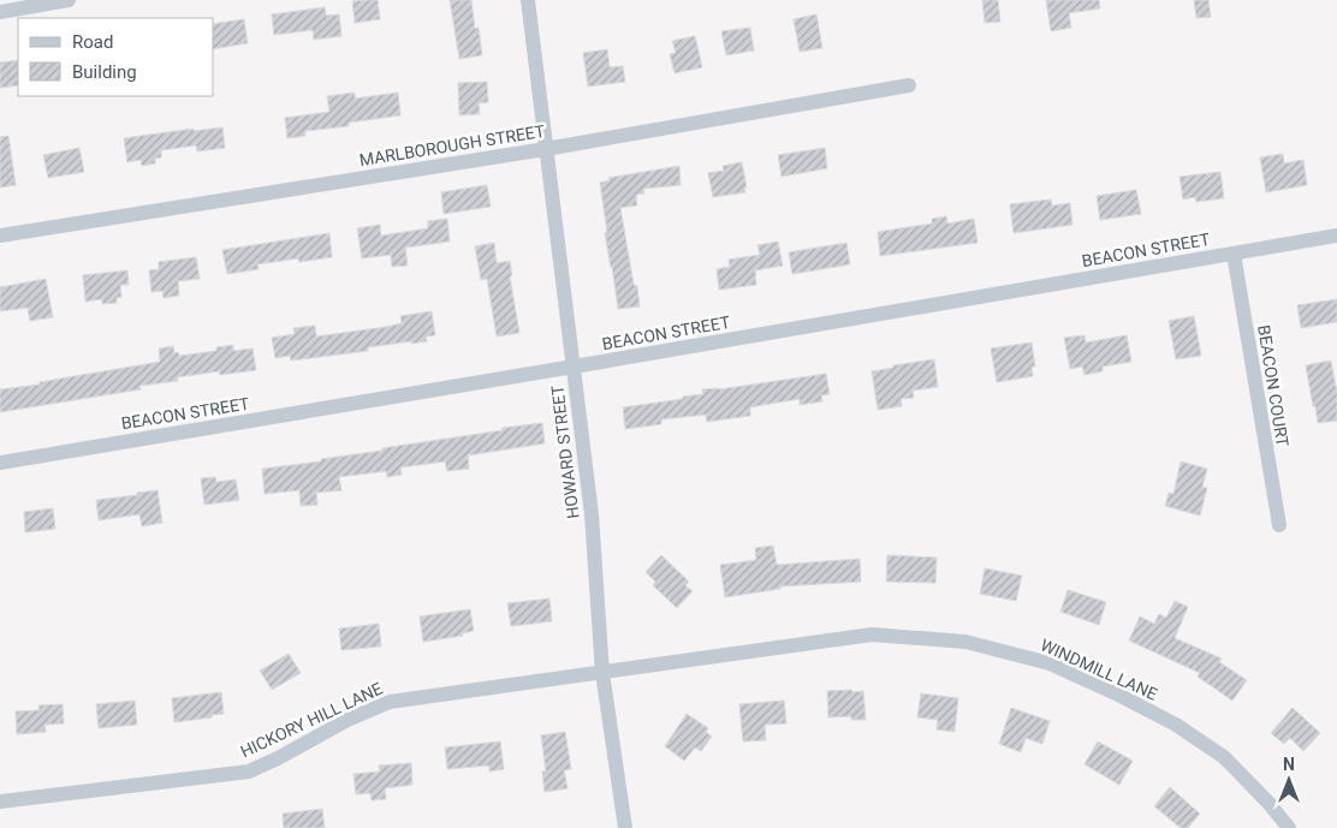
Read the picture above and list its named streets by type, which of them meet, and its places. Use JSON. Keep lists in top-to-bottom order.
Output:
{
  "streets": {
    "street": [
      "MARLBOROUGH STREET",
      "BEACON STREET",
      "BEACON COURT",
      "HOWARD STREET",
      "WINDMILL LANE",
      "HICKORY HILL LANE"
    ]
  },
  "crossings": [
    ["MARLBOROUGH STREET", "HOWARD STREET"],
    ["BEACON STREET", "BEACON COURT"],
    ["BEACON STREET", "HOWARD STREET"],
    ["HOWARD STREET", "WINDMILL LANE"],
    ["HOWARD STREET", "HICKORY HILL LANE"],
    ["WINDMILL LANE", "HICKORY HILL LANE"]
  ],
  "legend": ["Road", "Building"],
  "north": "top"
}
